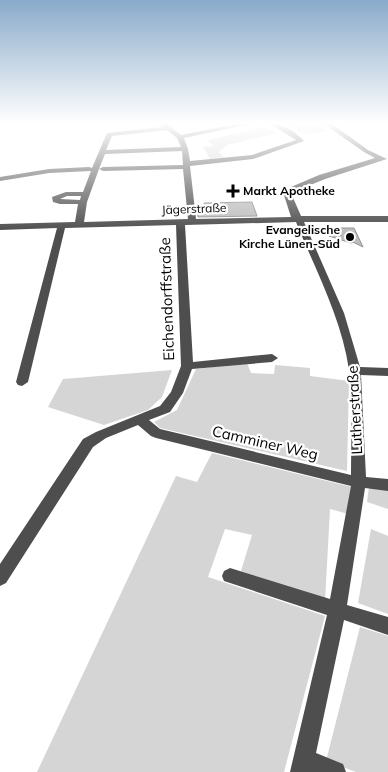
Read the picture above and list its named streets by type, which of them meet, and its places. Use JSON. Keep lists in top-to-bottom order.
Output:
{
  "streets": {
    "street": [
      "Jägerstraße",
      "Eichendorffstraße",
      "Lutherstraße",
      "Camminer Weg"
    ]
  },
  "crossings": [
    ["Jägerstraße", "Eichendorffstraße"],
    ["Jägerstraße", "Lutherstraße"],
    ["Eichendorffstraße", "Camminer Weg"],
    ["Lutherstraße", "Camminer Weg"]
  ],
  "places": {
    "health": ["Markt Apotheke"],
    "other": ["Evangelische Kirche Lünen-Süd"]
  }
}
